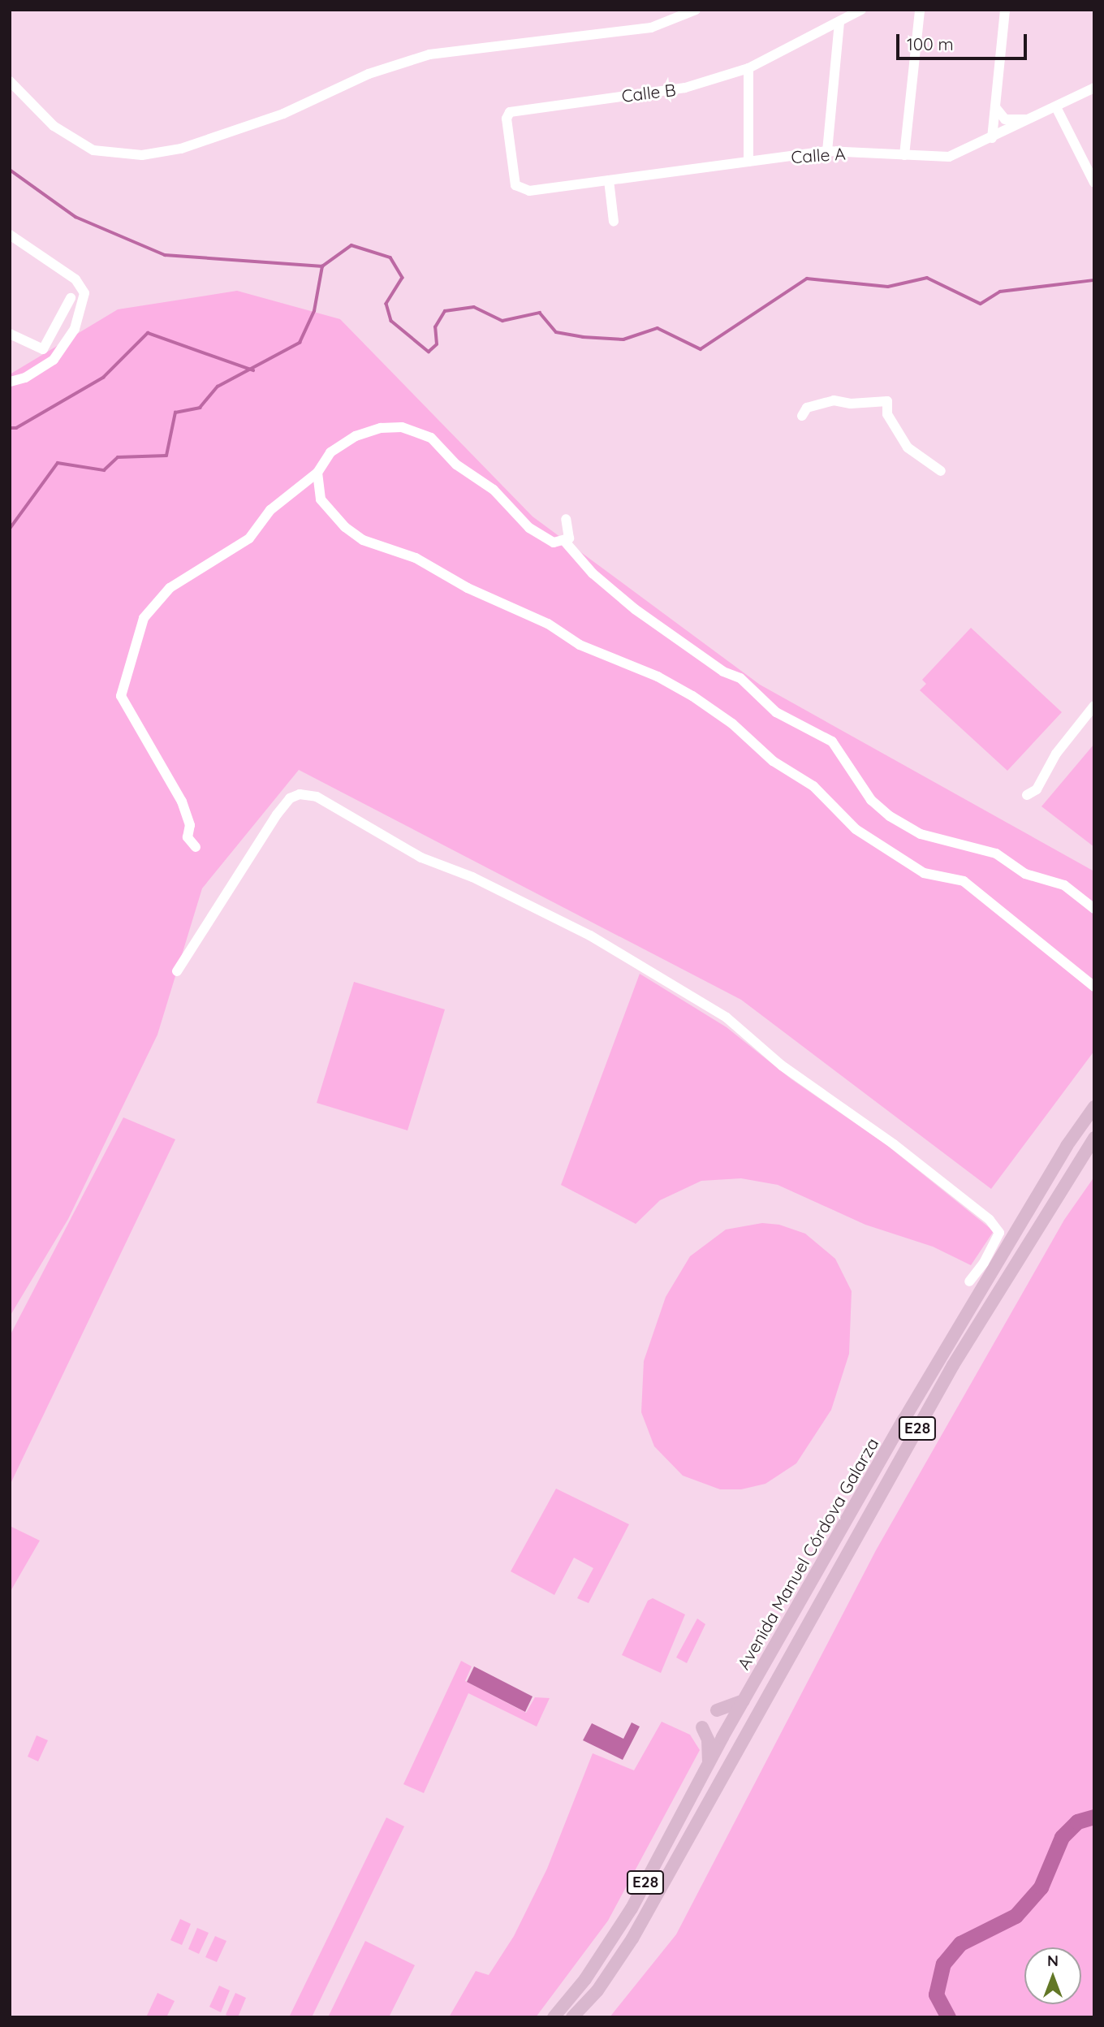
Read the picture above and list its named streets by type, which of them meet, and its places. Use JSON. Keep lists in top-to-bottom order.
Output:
{
  "streets": {
    "main road": ["E28", "Avenida Manuel Córdova Galarza"],
    "street": ["Calle B", "Calle A"]
  },
  "crossings": [
    ["Calle B", "Calle A"]
  ],
  "scale_bar": "100 m",
  "north": "top"
}
